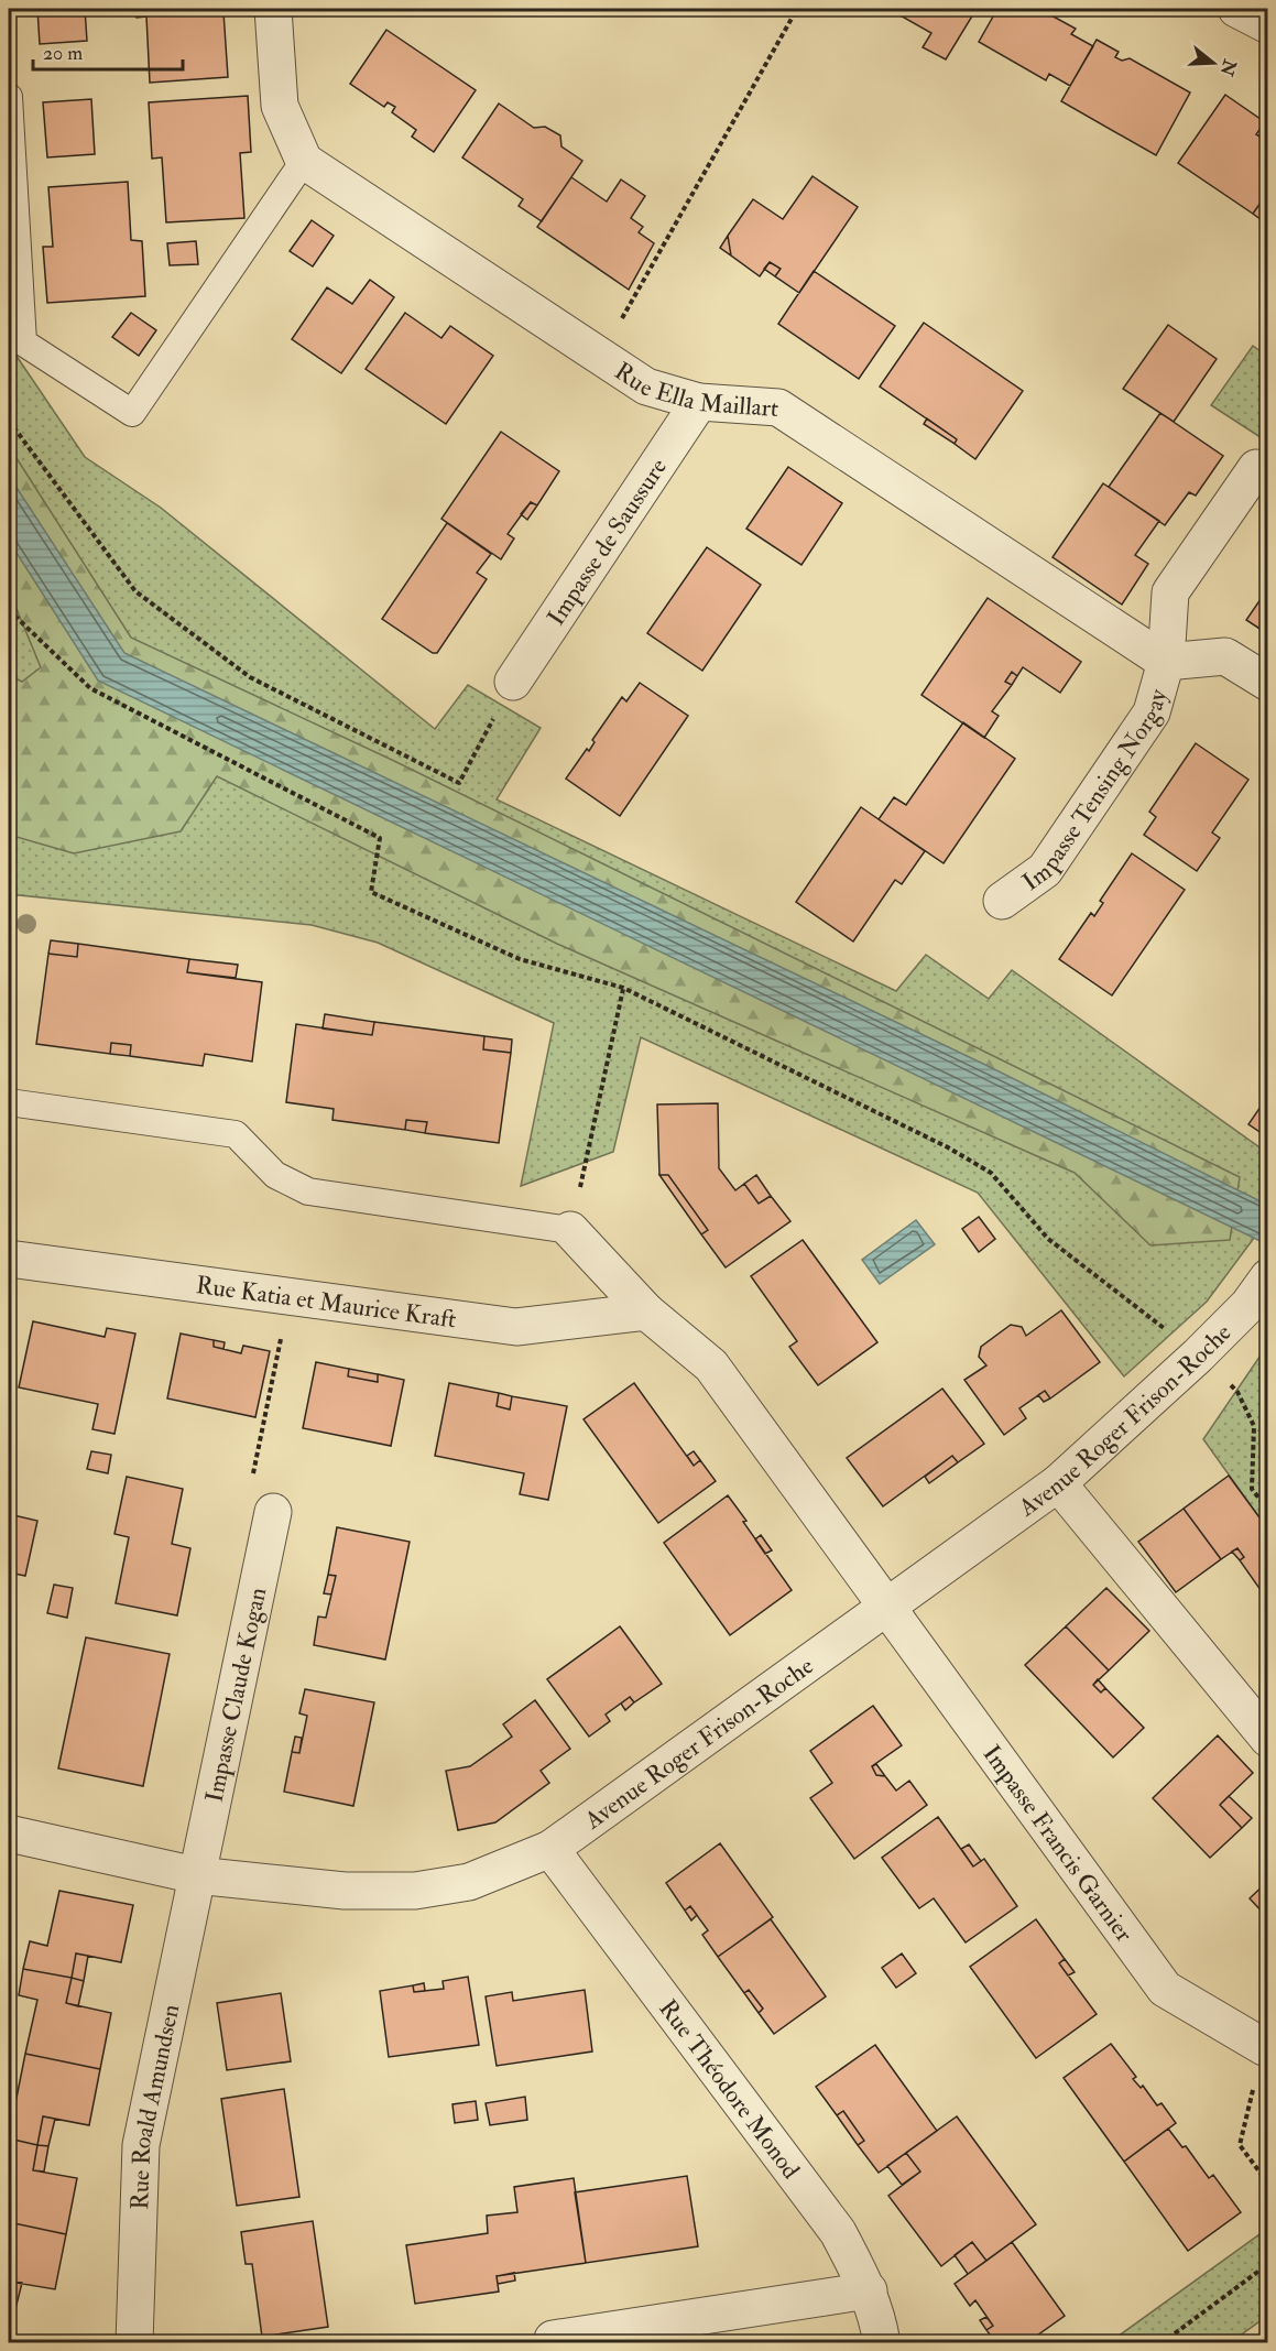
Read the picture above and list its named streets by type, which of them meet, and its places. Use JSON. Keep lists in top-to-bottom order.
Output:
{
  "streets": {
    "street": [
      "Rue Ella Maillart",
      "Impasse de Saussure",
      "Impasse Tensing Norgay",
      "Rue Katia et Maurice Kraft",
      "Avenue Roger Frison-Roche",
      "Impasse Claude Kogan",
      "Impasse Francis Garnier",
      "Rue Théodore Monod",
      "Rue Roald Amundsen"
    ]
  },
  "crossings": [
    ["Rue Ella Maillart", "Impasse de Saussure"],
    ["Rue Ella Maillart", "Impasse Tensing Norgay"],
    ["Avenue Roger Frison-Roche", "Impasse Claude Kogan"],
    ["Avenue Roger Frison-Roche", "Impasse Francis Garnier"],
    ["Avenue Roger Frison-Roche", "Rue Théodore Monod"],
    ["Avenue Roger Frison-Roche", "Rue Roald Amundsen"],
    ["Impasse Claude Kogan", "Rue Roald Amundsen"]
  ],
  "scale_bar": "20 m",
  "north": "right"
}
